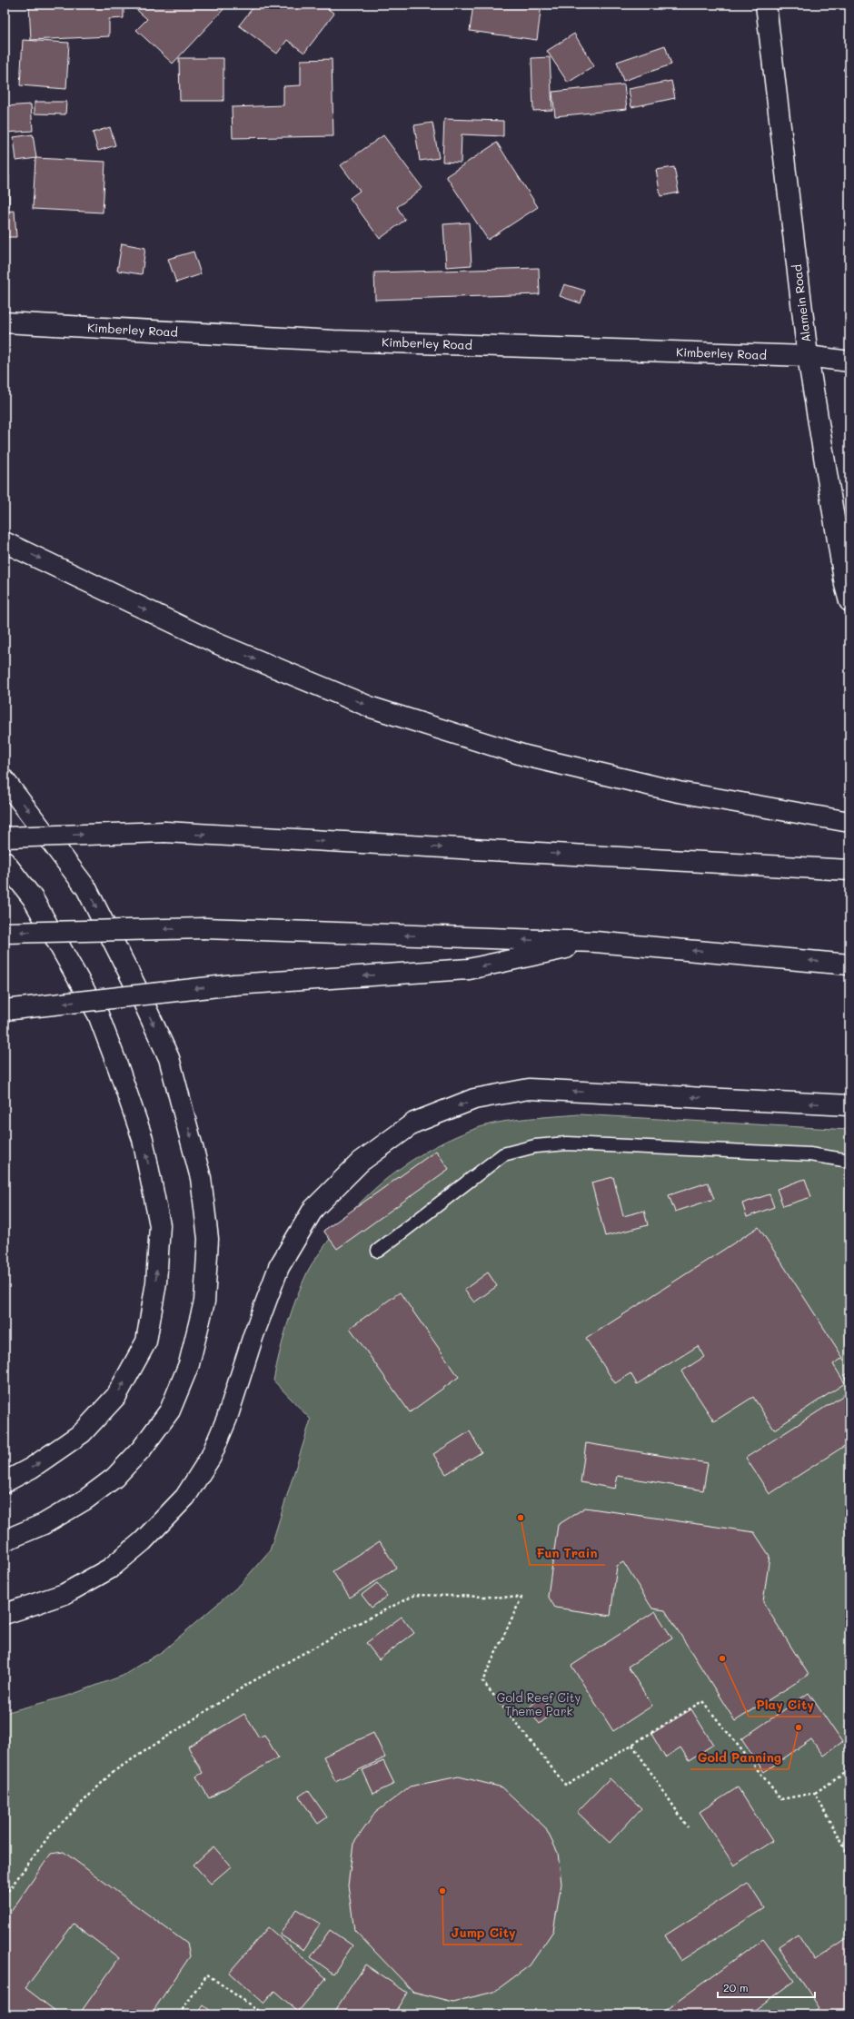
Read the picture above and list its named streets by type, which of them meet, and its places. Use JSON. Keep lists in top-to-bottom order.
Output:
{
  "streets": {
    "main road": ["Alamein Road", "Kimberley Road"]
  },
  "crossings": [
    ["Alamein Road", "Kimberley Road"]
  ],
  "parks": ["Gold Reef City Theme Park"],
  "places": [
    "Fun Train",
    "Play City",
    "Gold Panning",
    "Jump City"
  ],
  "scale_bar": "20 m"
}
